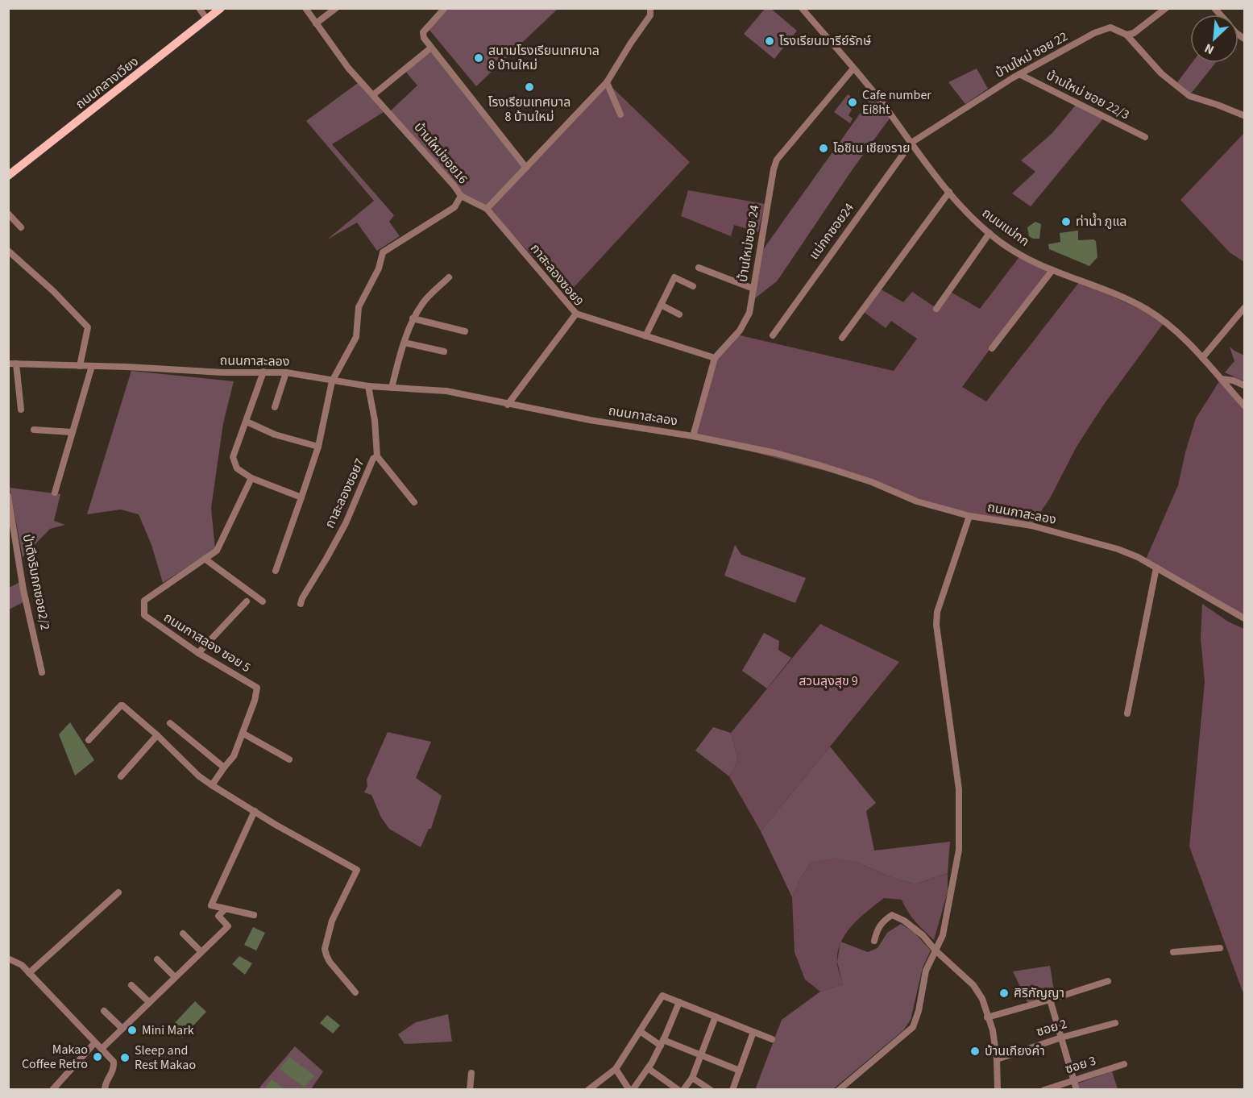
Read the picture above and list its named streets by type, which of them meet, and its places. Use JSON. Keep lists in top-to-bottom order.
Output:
{
  "streets": {
    "main road": ["ถนนกลางเวียง"],
    "street": [
      "บ้านใหม่ ซอย 22",
      "บ้านใหม่ ซอย 22/3",
      "บ้านใหม่ซอย16",
      "ถนนแม่กก",
      "แม่กกซอย24",
      "บ้านใหม่ซอย 24",
      "กาสะลองซอย9",
      "ถนนกาสะลอง",
      "กาสะลองซอย7",
      "ป่าตึงริมกกซอย2/2",
      "ถนนกาสลอง ซอย 5",
      "ซอย 2",
      "ซอย 3"
    ]
  },
  "crossings": [
    ["บ้านใหม่ ซอย 22", "บ้านใหม่ ซอย 22/3"],
    ["บ้านใหม่ ซอย 22", "ถนนแม่กก"],
    ["บ้านใหม่ ซอย 22", "แม่กกซอย24"],
    ["บ้านใหม่ซอย16", "ถนนกาสะลอง"],
    ["ถนนแม่กก", "แม่กกซอย24"],
    ["ถนนแม่กก", "บ้านใหม่ซอย 24"],
    ["บ้านใหม่ซอย 24", "ถนนกาสะลอง"],
    ["กาสะลองซอย9", "ถนนกาสะลอง"],
    ["ถนนกาสะลอง", "กาสะลองซอย7"]
  ],
  "parks": ["สวนลุงสุข 9"],
  "places": [
    "โรงเรียนมารีย์รักษ์",
    "สนามโรงเรียนเทศบาล 8 บ้านใหม่",
    "โรงเรียนเทศบาล 8 บ้านใหม่",
    "Cafe number Ei8ht",
    "โอชิเน เชียงราย",
    "ท่าน้ำ ภูแล",
    "ศิริกัญญา",
    "Mini Mark",
    "บ้านเกียงคำ",
    "Makao Coffee Retro",
    "Sleep and Rest Makao"
  ],
  "north": "bottom left"
}
